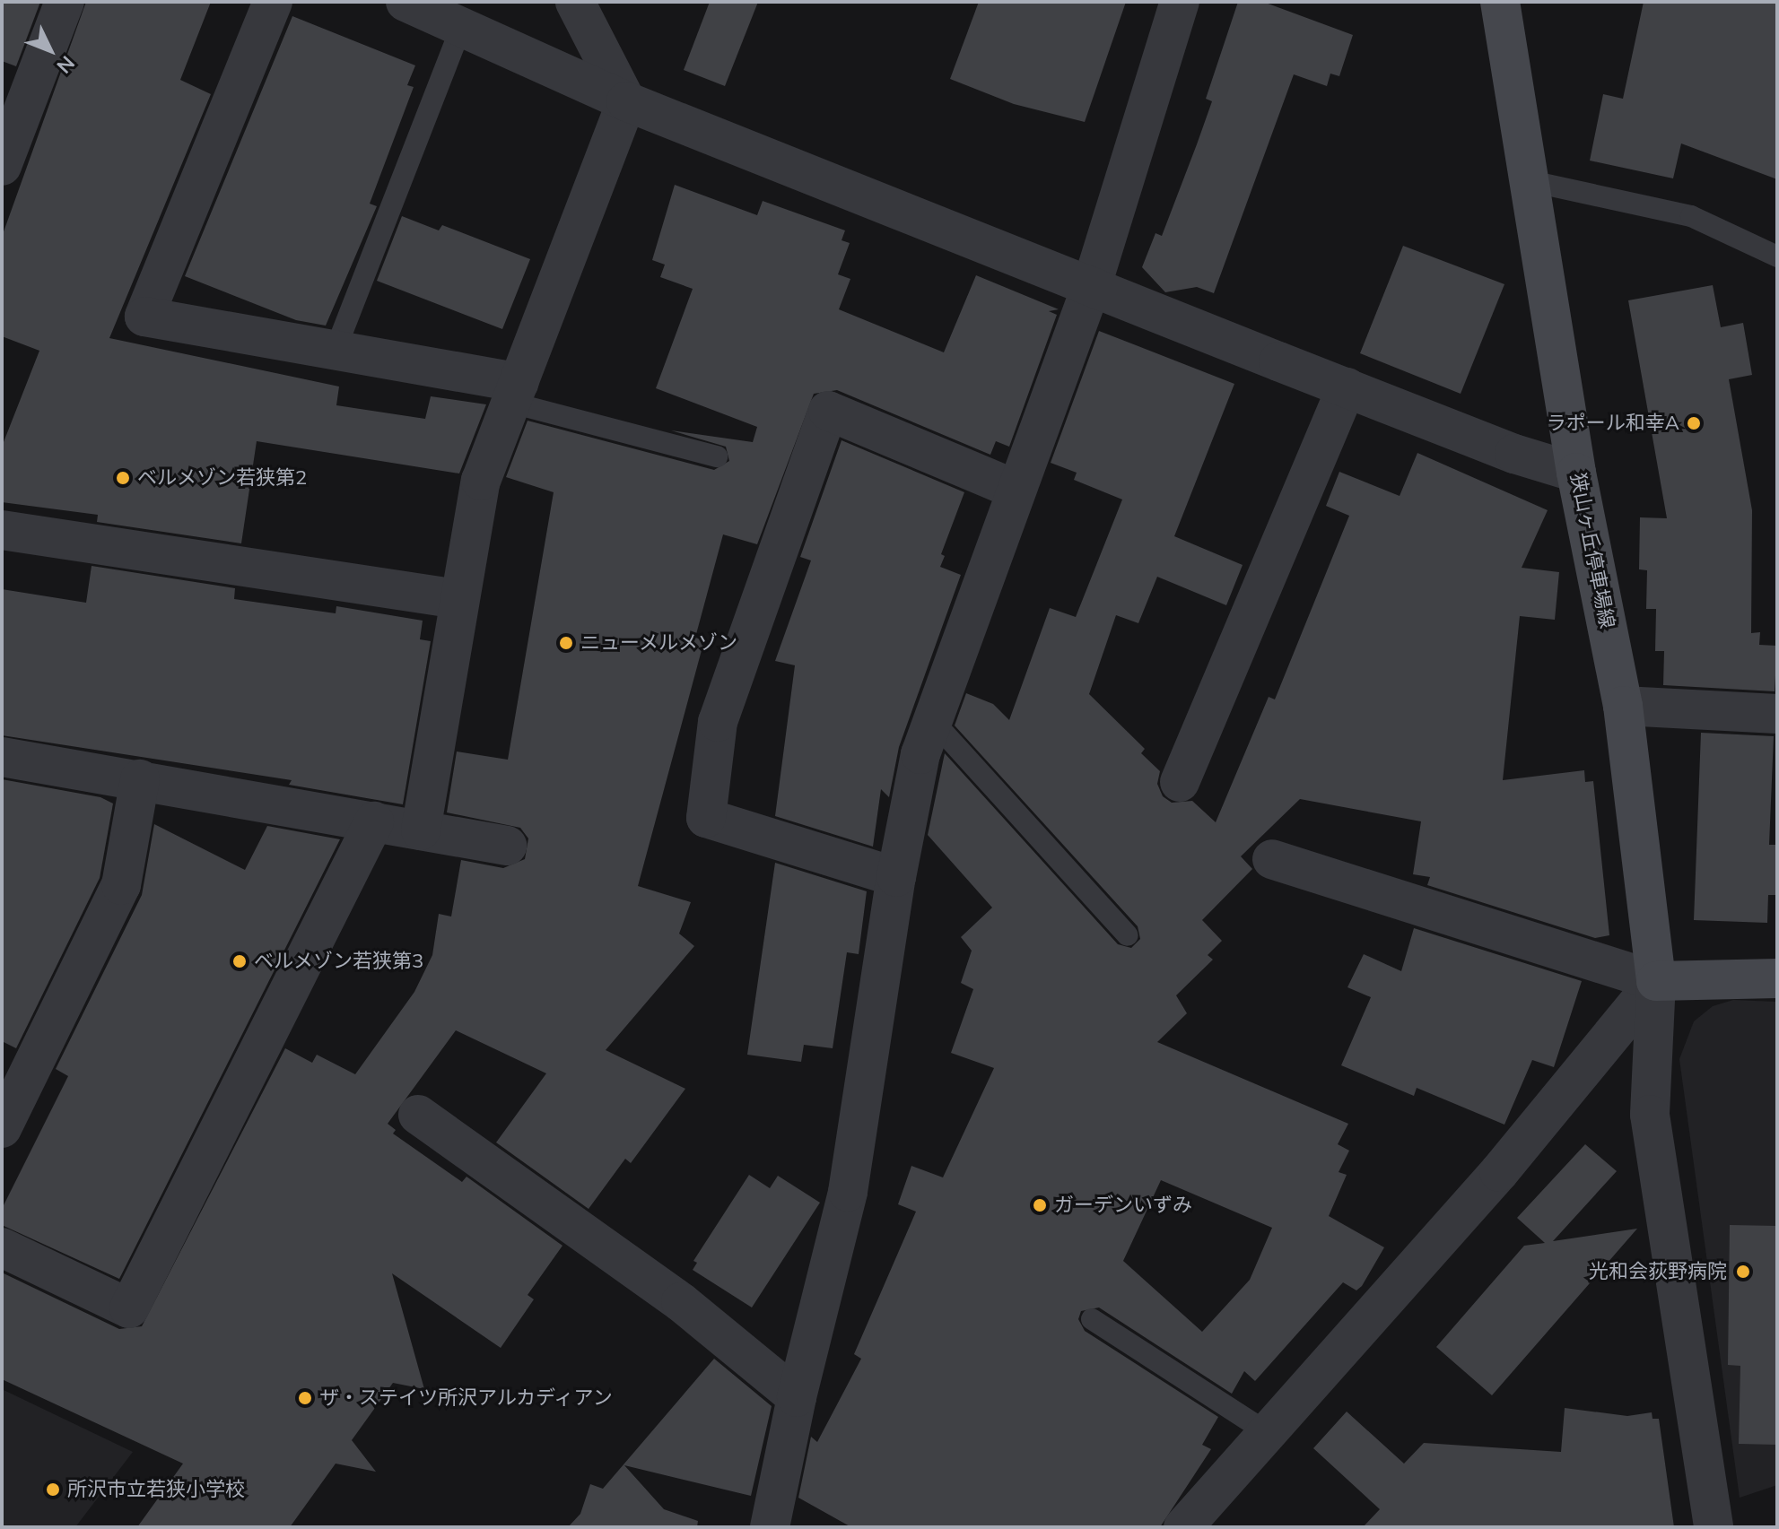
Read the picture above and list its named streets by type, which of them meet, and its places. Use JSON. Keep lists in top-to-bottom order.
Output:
{
  "streets": {
    "main road": ["狭山ヶ丘停車場線"]
  },
  "places": [
    "ラポール和幸A",
    "ベルメゾン若狭第2",
    "ニューメルメゾン",
    "ベルメゾン若狭第3",
    "ガーデンいずみ",
    "光和会荻野病院",
    "ザ・ステイツ所沢アルカディアン",
    "所沢市立若狭小学校"
  ],
  "north": "bottom right"
}
